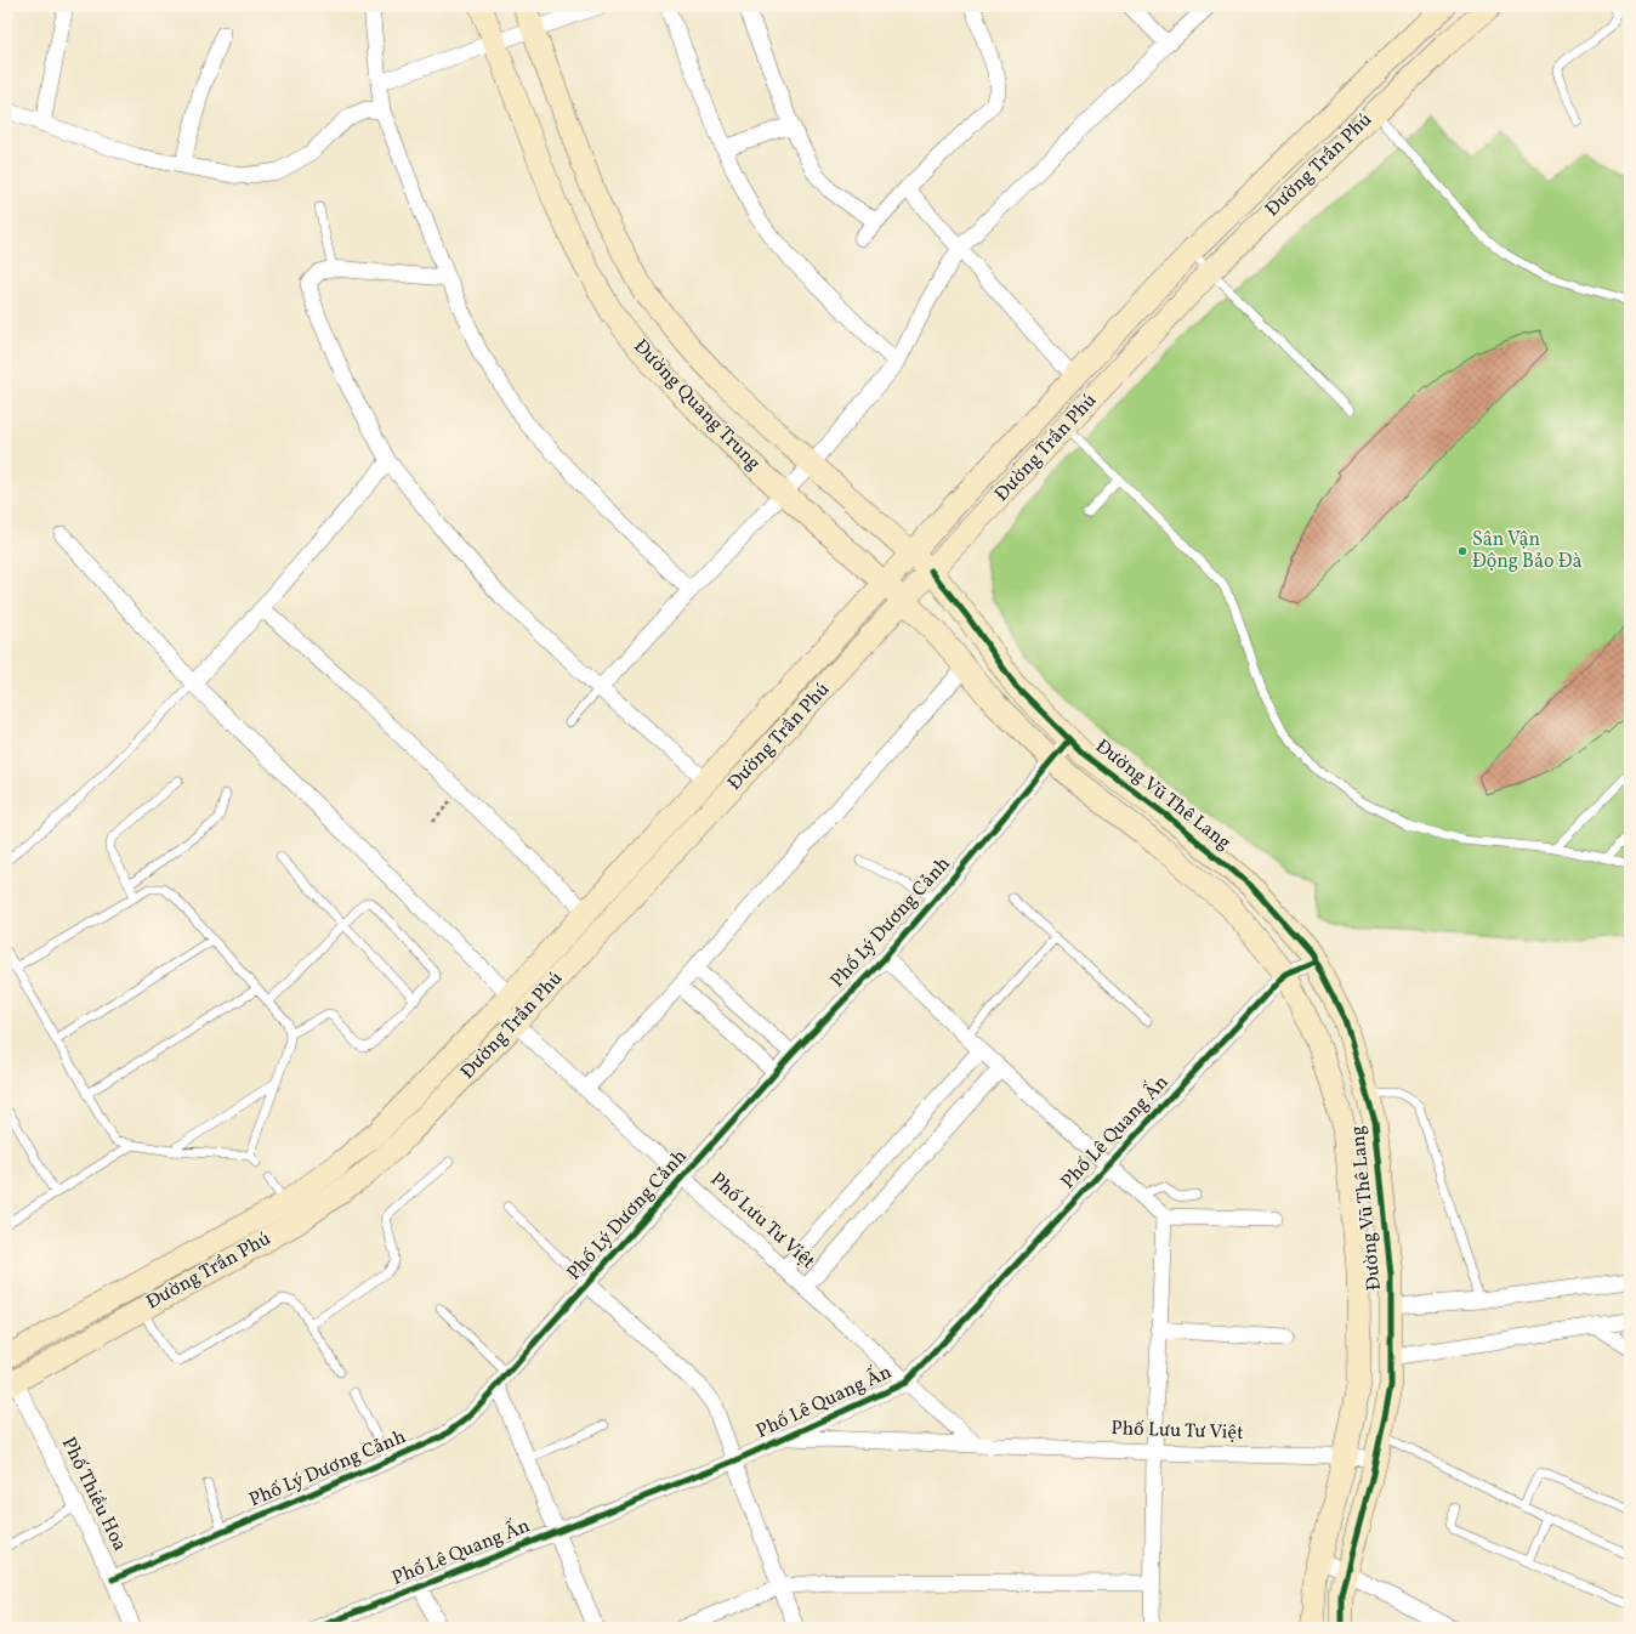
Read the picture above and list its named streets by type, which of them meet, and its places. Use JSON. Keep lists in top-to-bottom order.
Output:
{
  "streets": {
    "main road": ["Đường Trần Phú", "Đường Quang Trung", "Đường Vũ Thê Lang"],
    "street": [
      "Phố Lý Dương Cảnh",
      "Phố Lê Quang Ấn",
      "Phố Lưu Tư Việt",
      "Phố Thiều Hoa"
    ]
  },
  "crossings": [
    ["Đường Trần Phú", "Đường Quang Trung"],
    ["Đường Trần Phú", "Đường Vũ Thê Lang"],
    ["Đường Trần Phú", "Phố Lưu Tư Việt"],
    ["Đường Trần Phú", "Phố Thiều Hoa"],
    ["Đường Quang Trung", "Đường Vũ Thê Lang"],
    ["Đường Vũ Thê Lang", "Phố Lý Dương Cảnh"],
    ["Đường Vũ Thê Lang", "Phố Lê Quang Ấn"],
    ["Đường Vũ Thê Lang", "Phố Lưu Tư Việt"],
    ["Phố Lý Dương Cảnh", "Phố Lưu Tư Việt"],
    ["Phố Lý Dương Cảnh", "Phố Thiều Hoa"],
    ["Phố Lê Quang Ấn", "Phố Lưu Tư Việt"]
  ],
  "places": ["Sân Vận Động Bảo Đà"]
}
